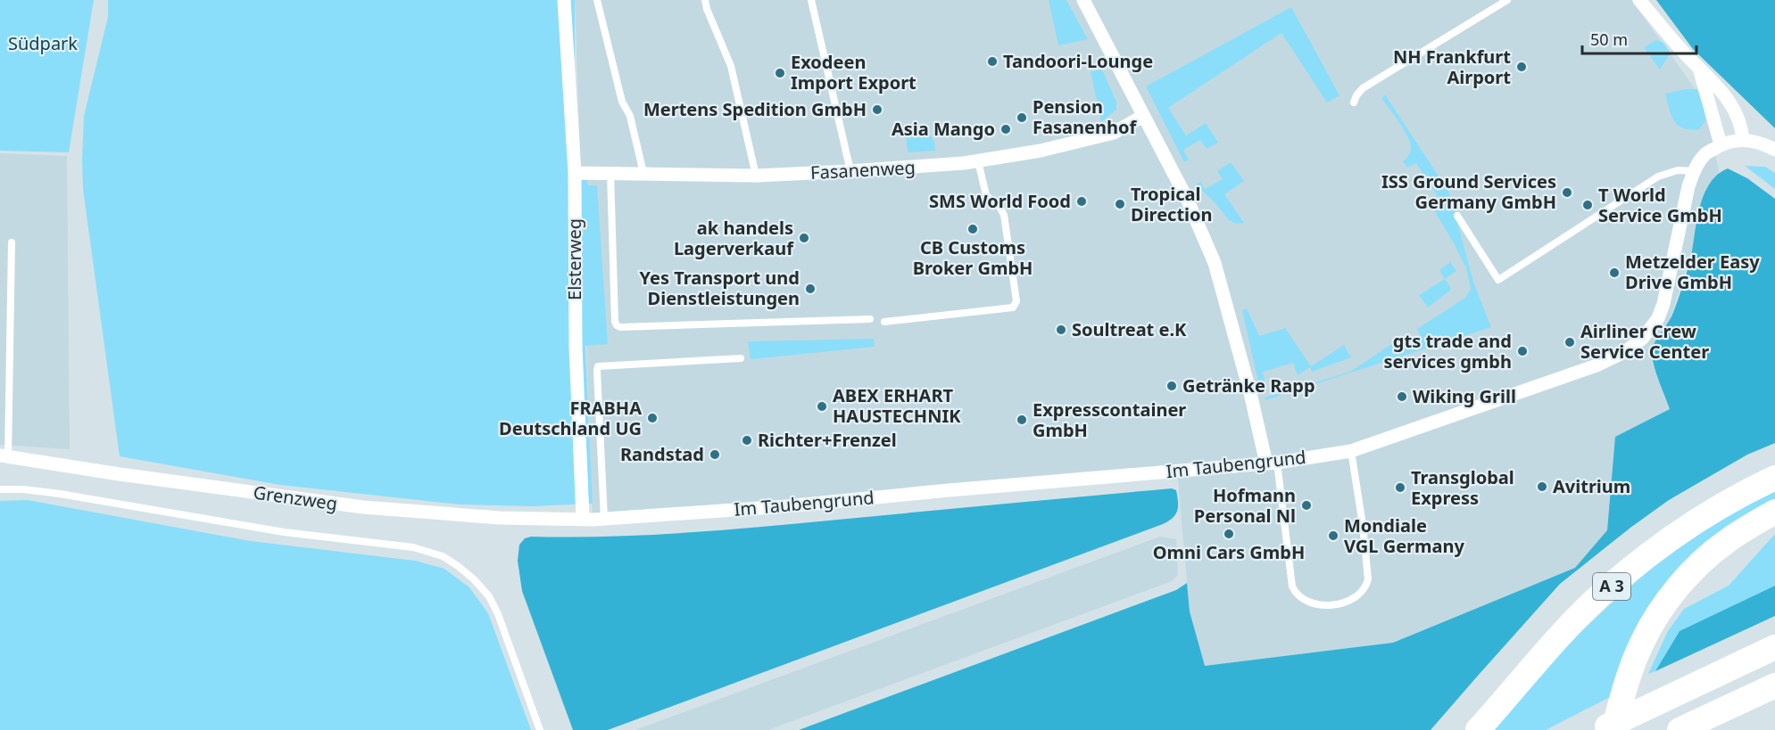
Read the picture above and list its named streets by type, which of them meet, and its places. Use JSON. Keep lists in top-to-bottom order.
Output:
{
  "streets": {
    "highway": ["A 3"],
    "street": [
      "Fasanenweg",
      "Elsterweg",
      "Im Taubengrund",
      "Grenzweg"
    ]
  },
  "crossings": [
    ["Fasanenweg", "Elsterweg"],
    ["Elsterweg", "Im Taubengrund"],
    ["Elsterweg", "Grenzweg"],
    ["Im Taubengrund", "Grenzweg"]
  ],
  "parks": ["Südpark"],
  "places": [
    "Tandoori-Lounge",
    "NH Frankfurt Airport",
    "Exodeen Import Export",
    "Mertens Spedition GmbH",
    "Pension Fasanenhof",
    "Asia Mango",
    "ISS Ground Services Germany GmbH",
    "SMS World Food",
    "Tropical Direction",
    "T World Service GmbH",
    "CB Customs Broker GmbH",
    "ak handels Lagerverkauf",
    "Metzelder Easy Drive GmbH",
    "Yes Transport und Dienstleistungen",
    "Soultreat e.K",
    "Airliner Crew Service Center",
    "gts trade and services gmbh",
    "Getränke Rapp",
    "Wiking Grill",
    "ABEX ERHART HAUSTECHNIK",
    "FRABHA Deutschland UG",
    "Expresscontainer GmbH",
    "Richter+Frenzel",
    "Randstad",
    "Avitrium",
    "Transglobal Express",
    "Hofmann Personal Nl",
    "Omni Cars GmbH",
    "Mondiale VGL Germany"
  ],
  "scale_bar": "50 m"
}
